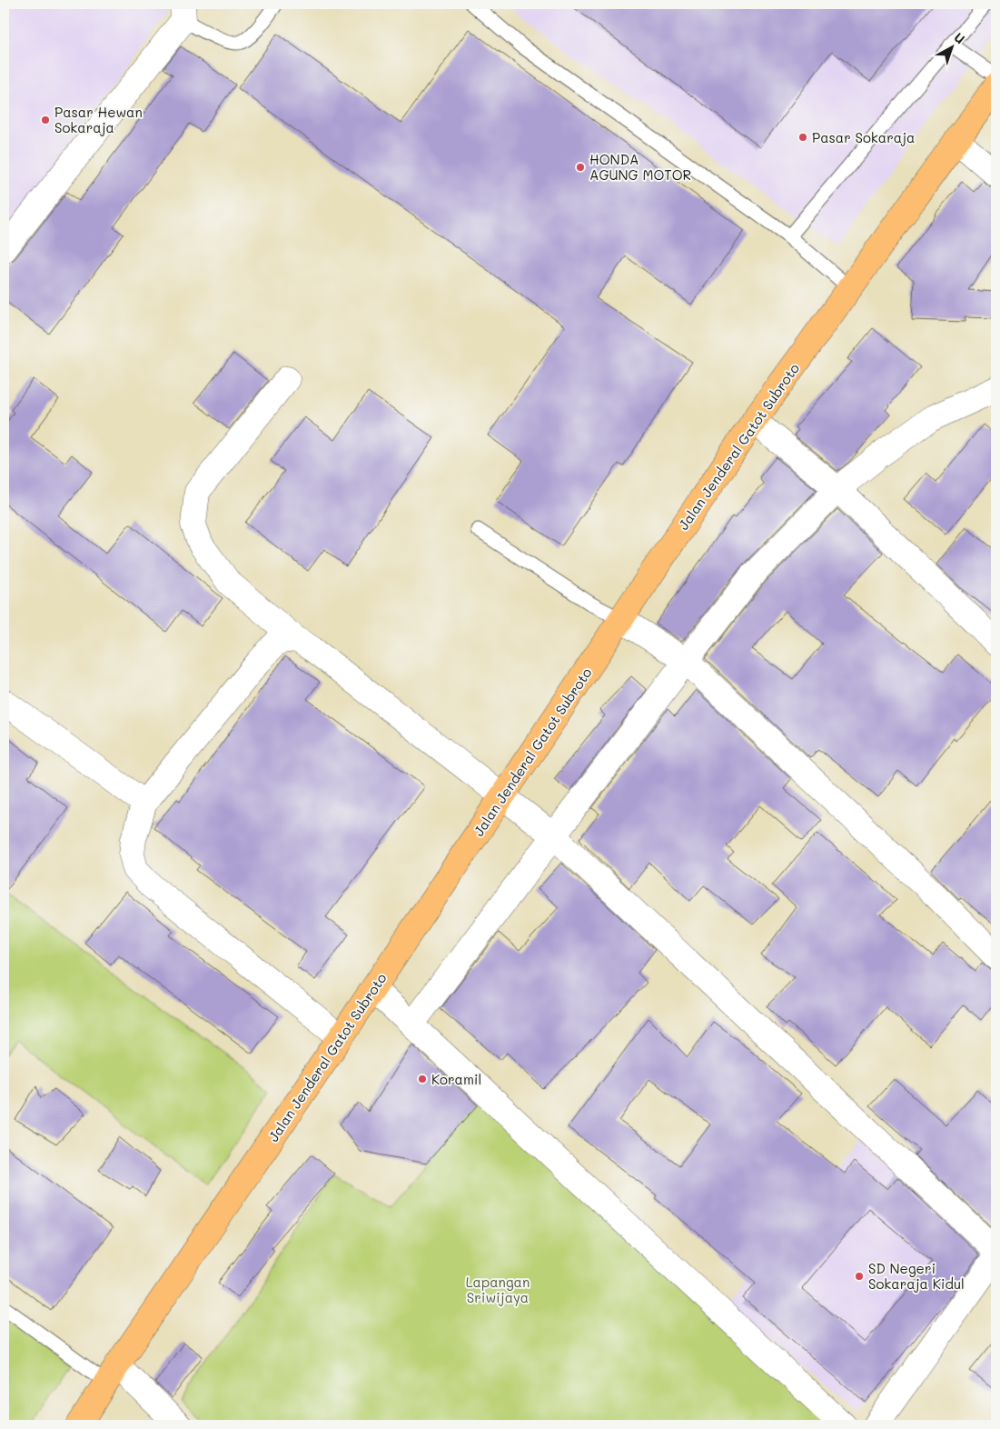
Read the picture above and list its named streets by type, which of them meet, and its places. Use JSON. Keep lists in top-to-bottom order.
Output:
{
  "streets": {
    "highway": ["Jalan Jenderal Gatot Subroto"]
  },
  "parks": ["Lapangan Sriwijaya"],
  "places": [
    "Pasar Hewan Sokaraja",
    "Pasar Sokaraja",
    "HONDA AGUNG MOTOR",
    "Koramil",
    "SD Negeri Sokaraja Kidul"
  ],
  "north": "top right"
}
